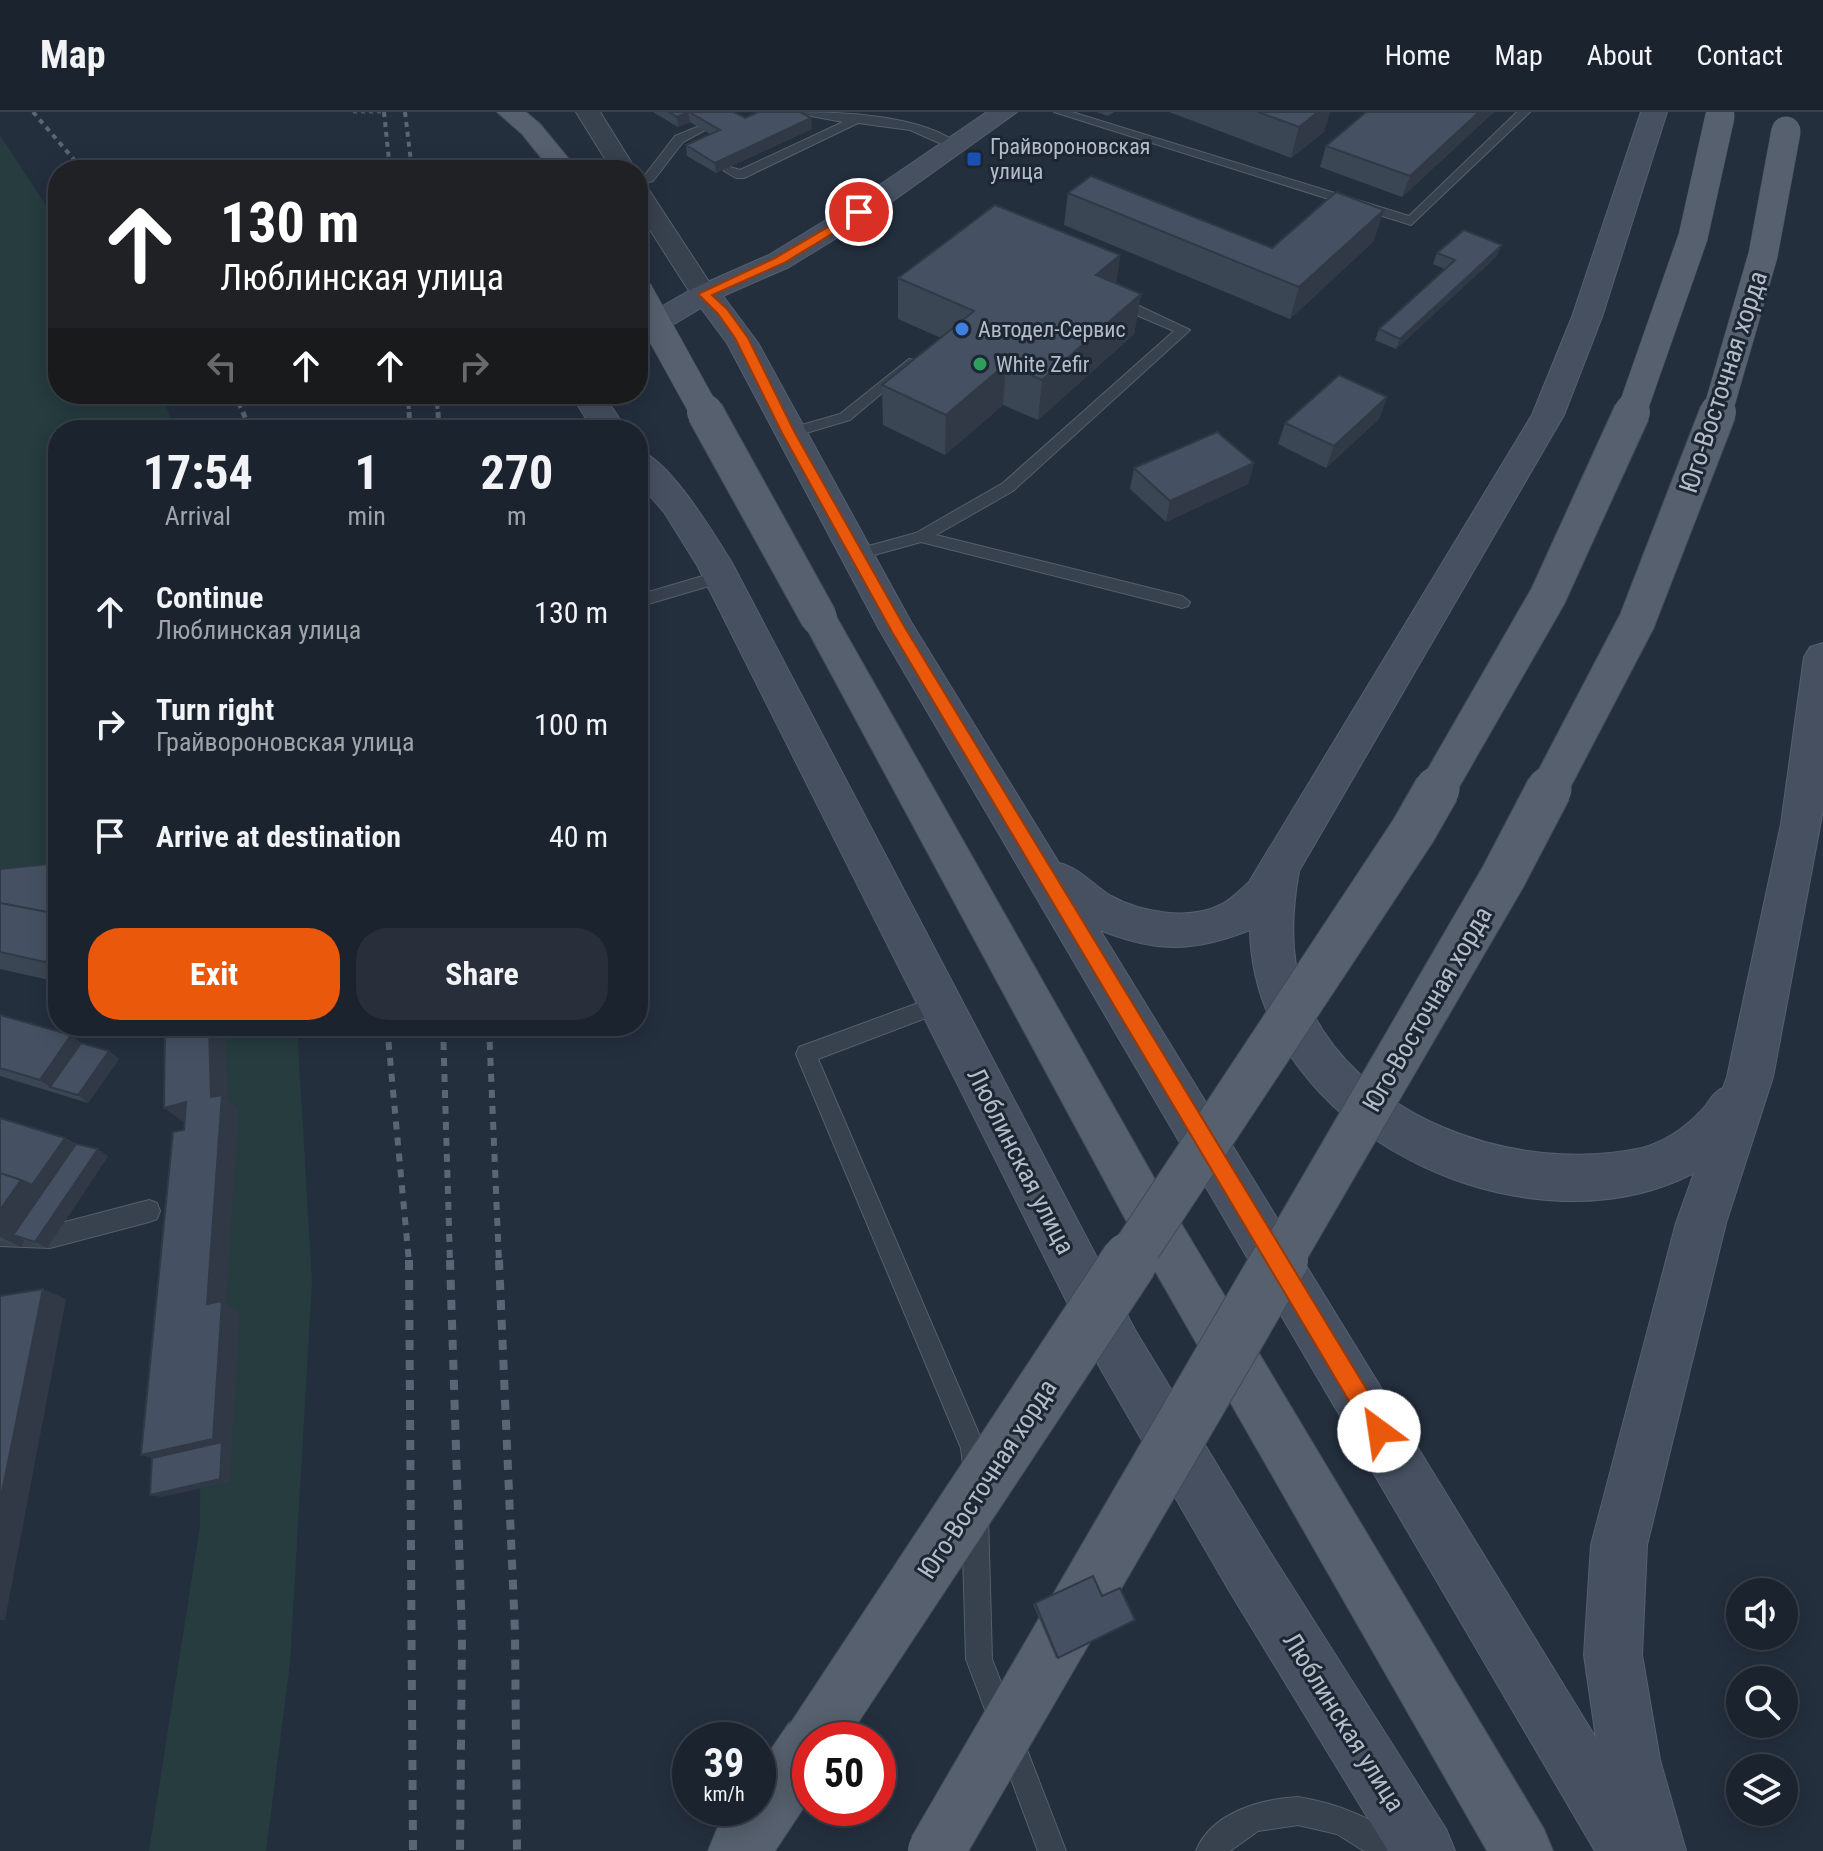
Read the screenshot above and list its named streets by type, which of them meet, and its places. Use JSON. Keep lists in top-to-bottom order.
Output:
{
  "streets": {
    "main road": ["Юго-Восточная хорда", "Люблинская улица"]
  },
  "places": {
    "transit": ["Грайвороновская улица"],
    "other": ["Автодел-Сервис", "White Zefir"]
  },
  "page": {
    "header": "Map",
    "nav": [
      "Home",
      "Map",
      "About",
      "Contact"
    ],
    "turn": ["130 m", "Люблинская улица"],
    "eta": [
      "17:54",
      "Arrival",
      "1",
      "min",
      "270",
      "m"
    ],
    "list": [
      {
        "name": "Continue",
        "note": "Люблинская улица",
        "value": "130 m"
      },
      {
        "name": "Turn right",
        "note": "Грайвороновская улица",
        "value": "100 m"
      },
      {
        "name": "Arrive at destination",
        "value": "40 m"
      }
    ],
    "buttons": ["Exit", "Share"],
    "speed": "39 km/h",
    "limit": "50"
  }
}
